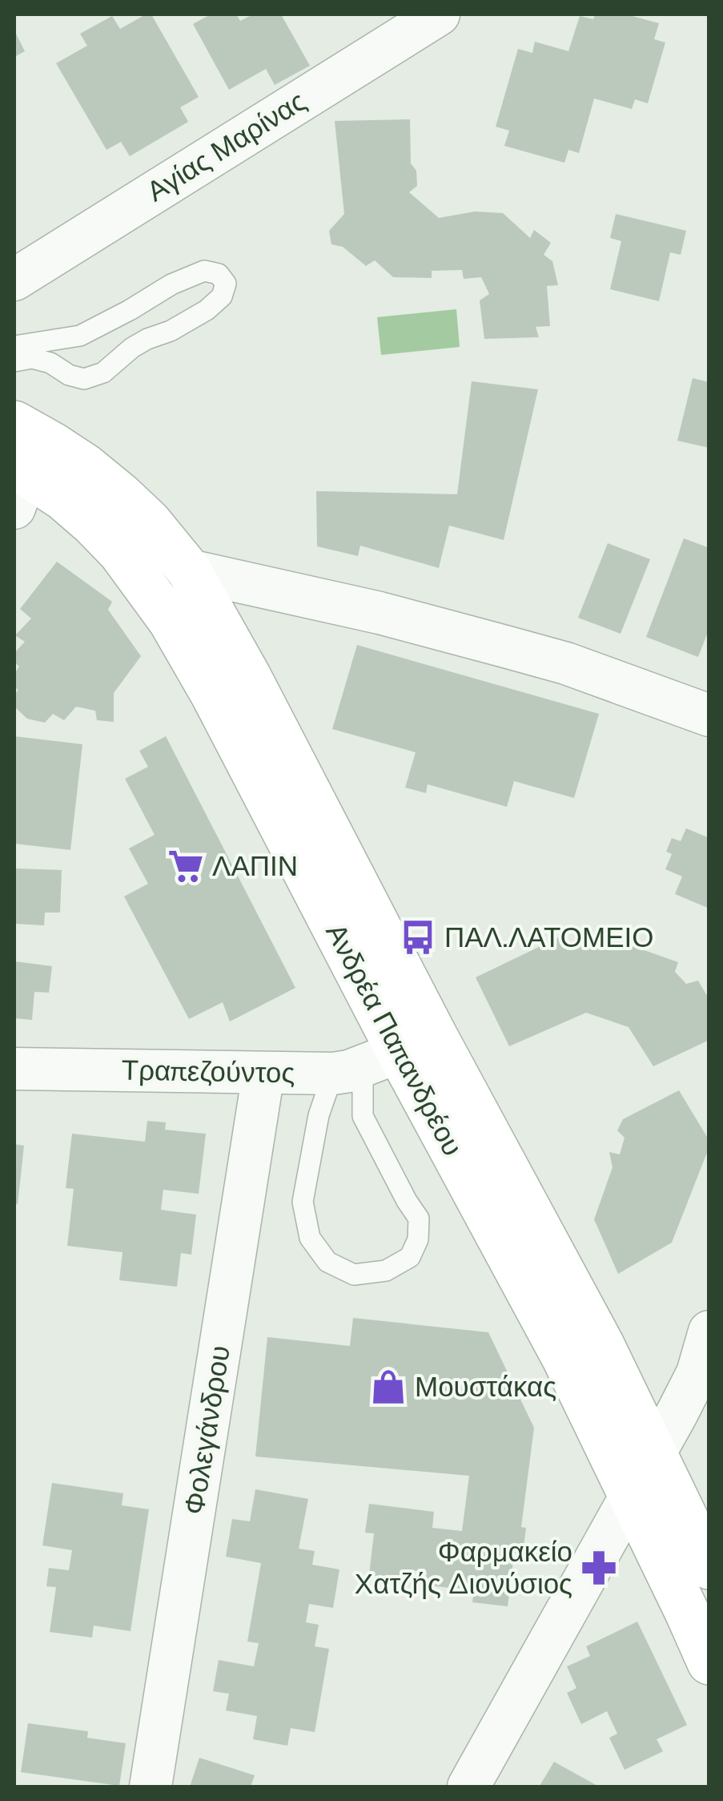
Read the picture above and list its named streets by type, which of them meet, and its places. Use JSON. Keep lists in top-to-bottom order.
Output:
{
  "streets": {
    "main road": ["Ανδρέα Παπανδρέου"],
    "street": ["Αγίας Μαρίνας", "Τραπεζούντος", "Φολεγάνδρου"]
  },
  "crossings": [
    ["Ανδρέα Παπανδρέου", "Τραπεζούντος"],
    ["Τραπεζούντος", "Φολεγάνδρου"]
  ],
  "places": {
    "supermarket": ["ΛΑΠΙΝ"],
    "bus stop": ["ΠΑΛ.ΛΑΤΟΜΕΙΟ"],
    "shop": ["Μουστάκας"],
    "pharmacy": ["Φαρμακείο Χατζής Διονύσιος"]
  }
}
